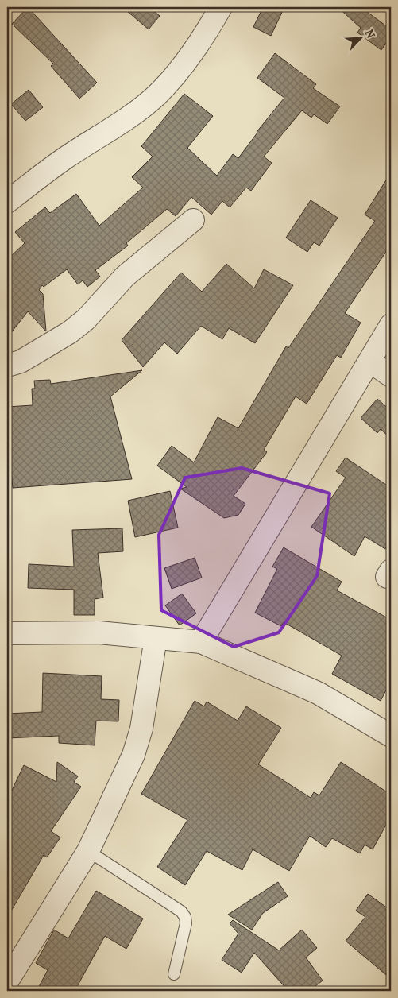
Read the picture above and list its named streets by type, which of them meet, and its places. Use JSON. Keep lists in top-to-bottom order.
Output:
{
  "north": "top right"
}
